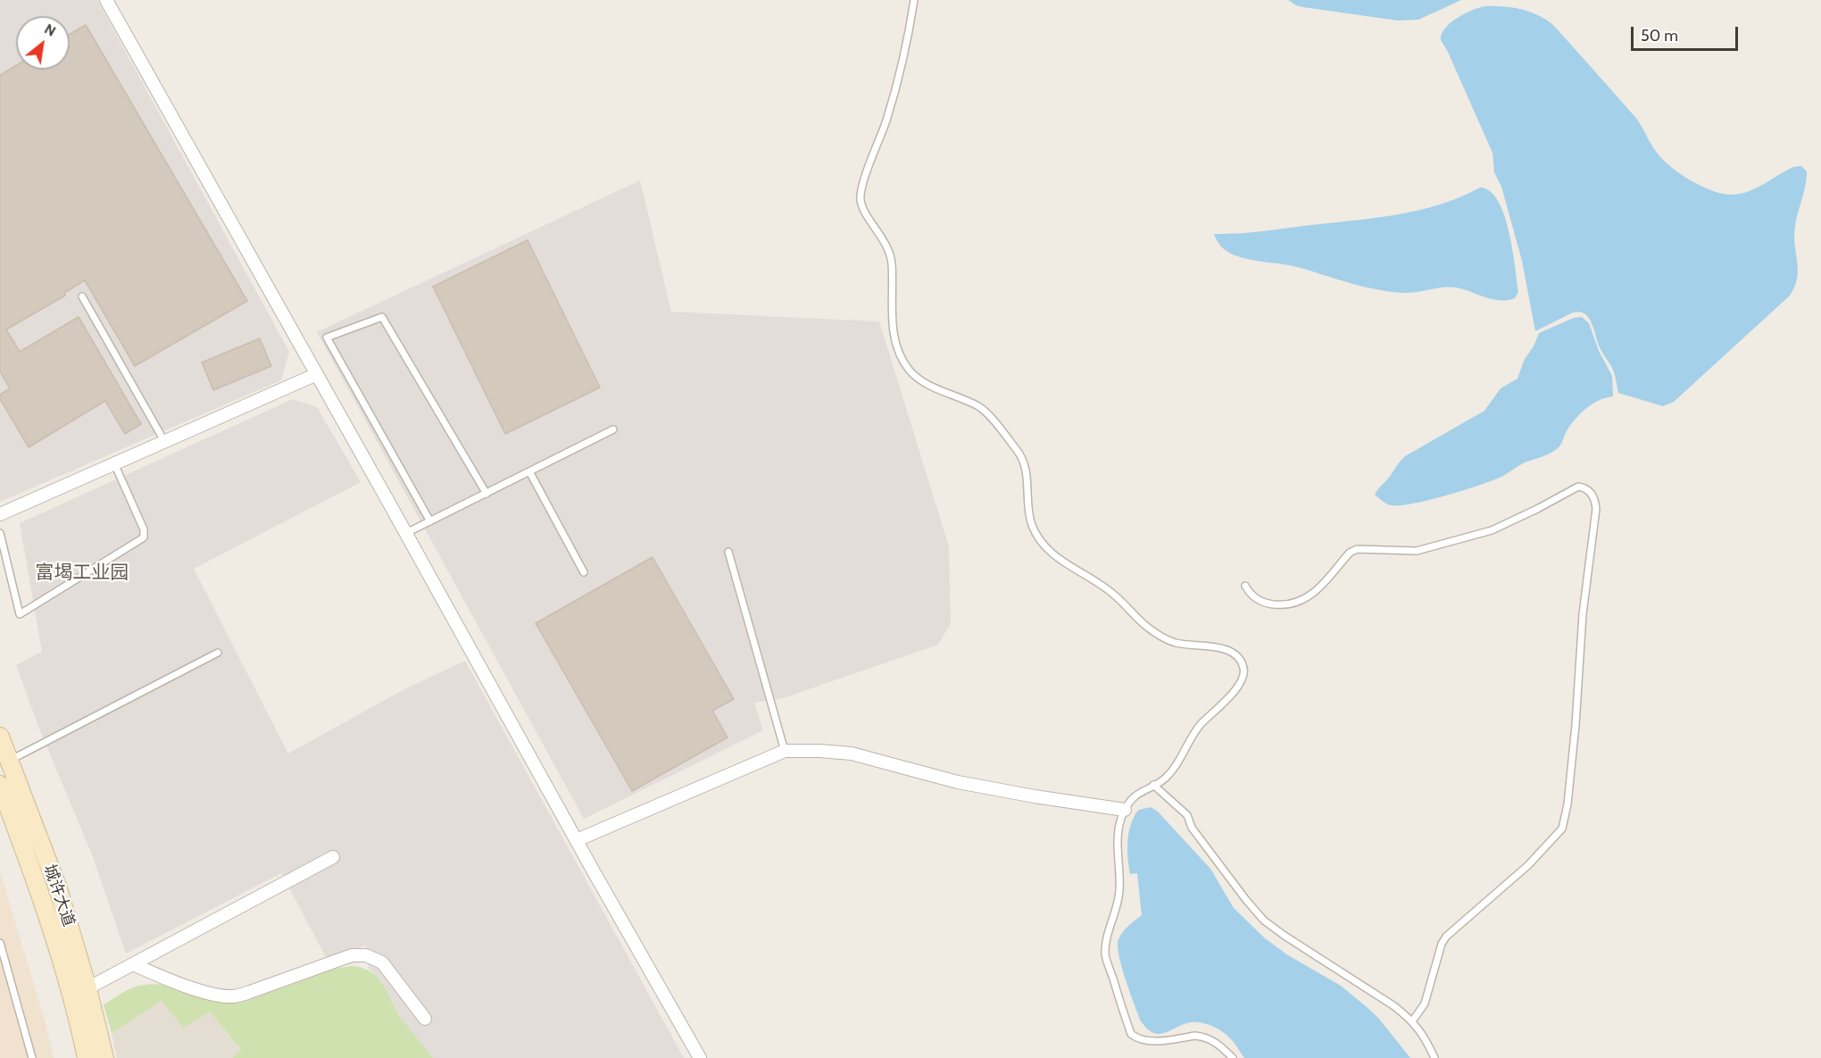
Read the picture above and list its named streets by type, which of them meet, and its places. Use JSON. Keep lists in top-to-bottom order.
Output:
{
  "streets": {
    "main road": ["城许大道"]
  },
  "districts": ["富堨工业园"],
  "scale_bar": "50 m",
  "north": "top right"
}
